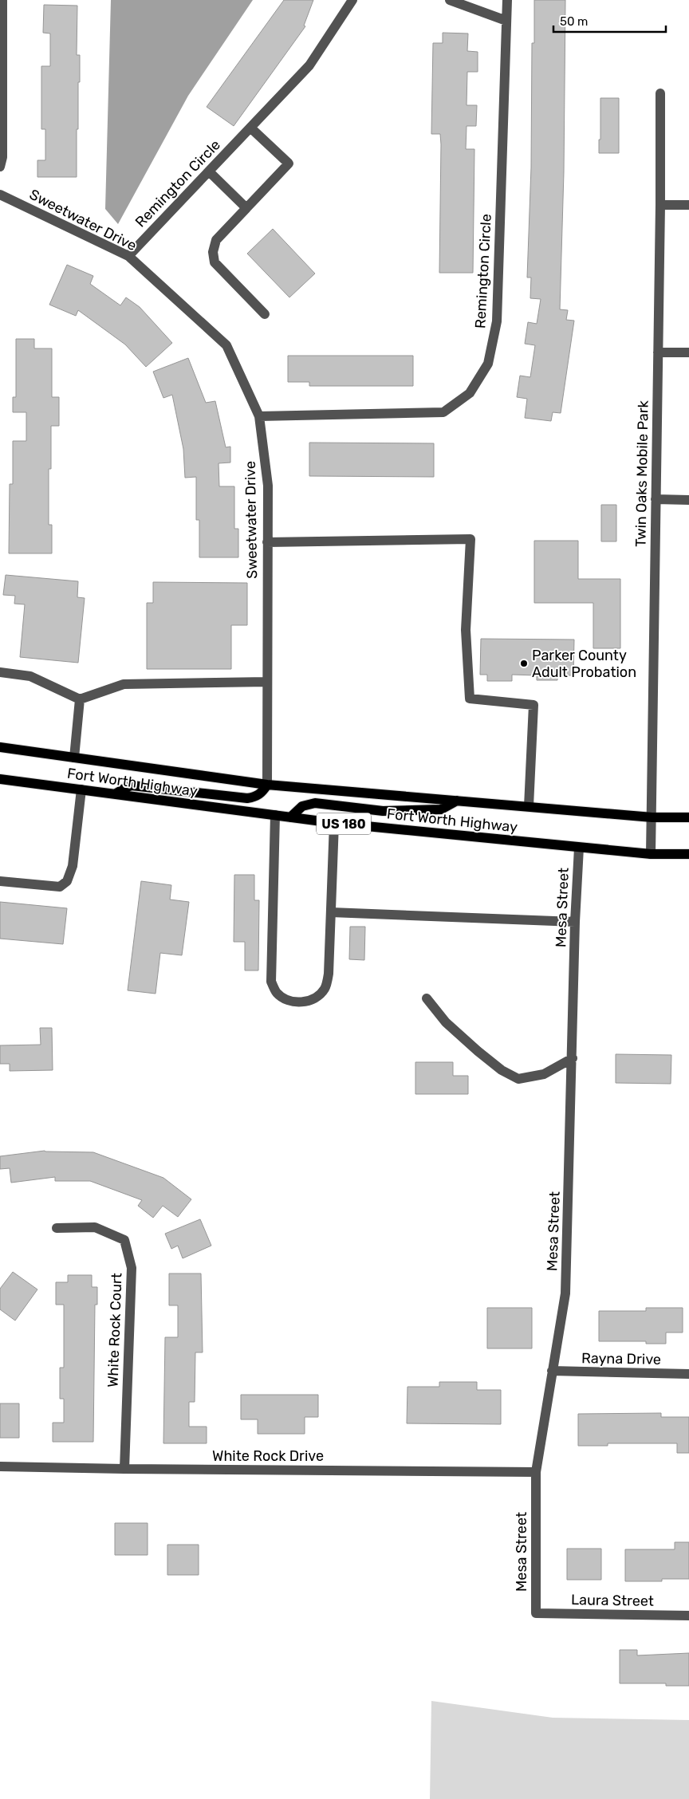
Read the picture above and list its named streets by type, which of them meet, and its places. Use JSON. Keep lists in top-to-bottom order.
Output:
{
  "streets": {
    "main road": ["Fort Worth Highway", "US 180"],
    "street": [
      "Remington Circle",
      "Sweetwater Drive",
      "Twin Oaks Mobile Park",
      "Mesa Street",
      "White Rock Court",
      "Rayna Drive",
      "White Rock Drive",
      "Laura Street"
    ]
  },
  "crossings": [
    ["Remington Circle", "Sweetwater Drive"],
    ["Sweetwater Drive", "Fort Worth Highway"],
    ["Twin Oaks Mobile Park", "Fort Worth Highway"],
    ["Fort Worth Highway", "Mesa Street"],
    ["Mesa Street", "Rayna Drive"],
    ["Mesa Street", "White Rock Drive"],
    ["Mesa Street", "Laura Street"],
    ["White Rock Court", "White Rock Drive"]
  ],
  "places": ["Parker County Adult Probation"],
  "scale_bar": "50 m"
}
